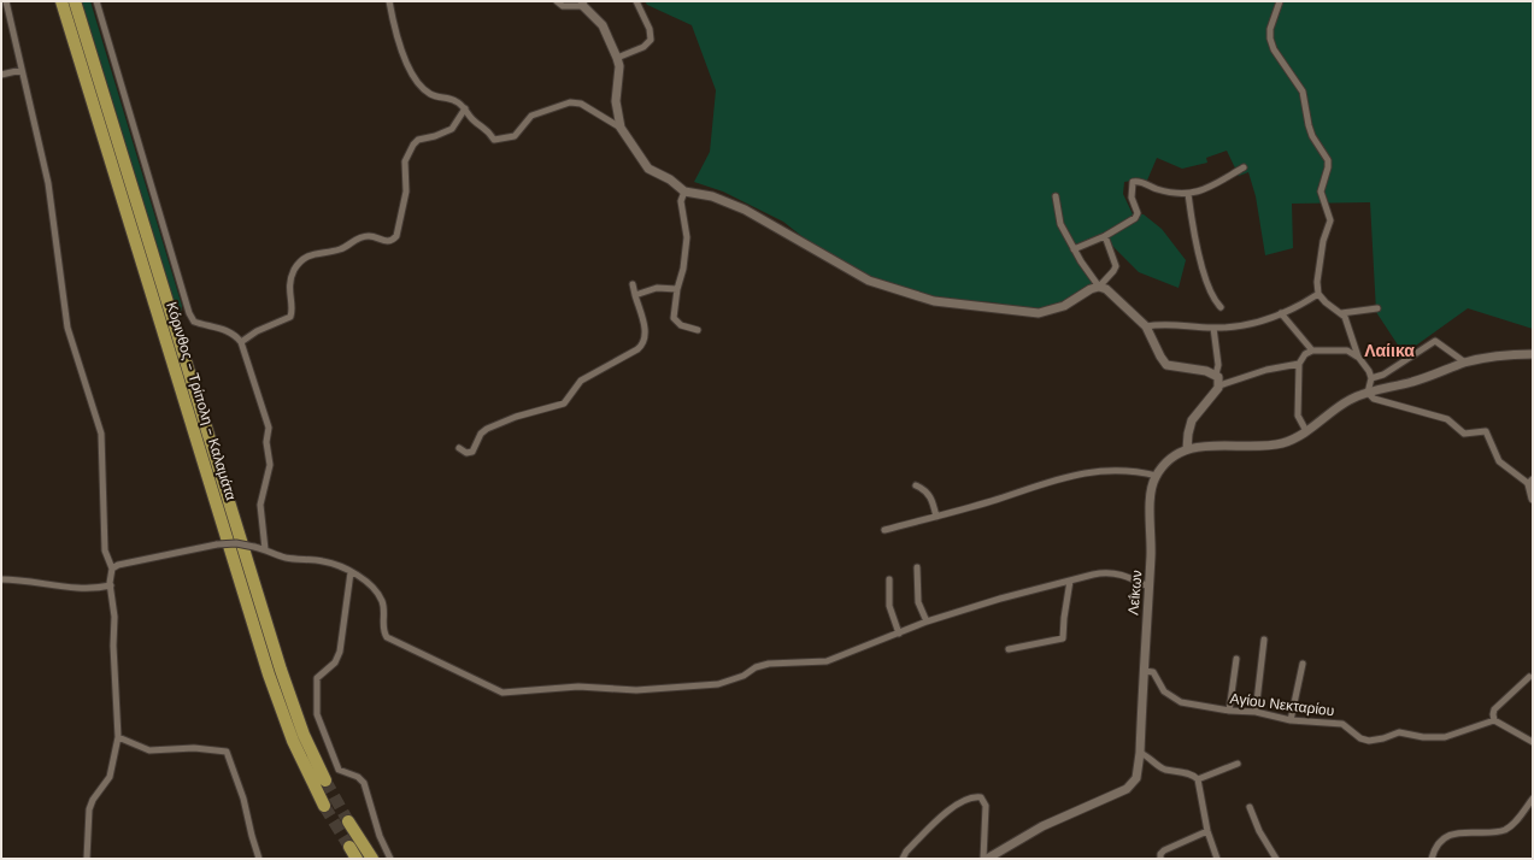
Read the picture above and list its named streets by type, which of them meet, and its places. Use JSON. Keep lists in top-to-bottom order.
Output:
{
  "streets": {
    "highway": ["Κόρινθος - Τρίπολη - Καλαμάτα"],
    "street": ["Λεΐκων", "Αγίου Νεκταρίου"]
  },
  "crossings": [
    ["Λεΐκων", "Αγίου Νεκταρίου"]
  ],
  "districts": ["Λαίικα"]
}
